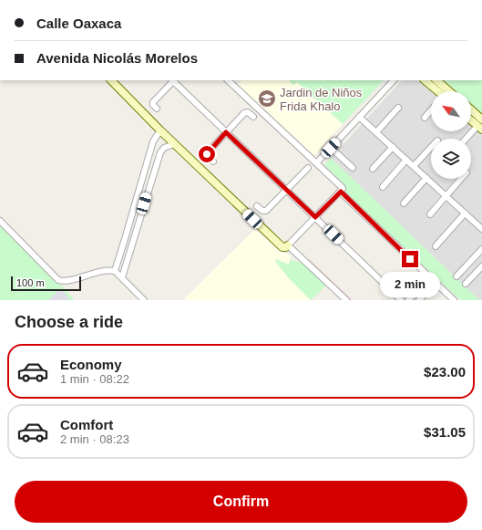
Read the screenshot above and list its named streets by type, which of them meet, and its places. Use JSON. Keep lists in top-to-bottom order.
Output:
{
  "places": {
    "school or university": ["Jardin de Niños Frida Khalo"]
  },
  "scale_bar": "100 m",
  "north": "top left",
  "page": {
    "banner": ["Calle Oaxaca", "Avenida Nicolás Morelos"],
    "bubble": "2 min",
    "scale": "100 m",
    "heading": "Choose a ride",
    "list": [
      {
        "name": "Economy",
        "note": "1 min · 08:22",
        "value": "$23.00"
      },
      {
        "name": "Comfort",
        "note": "2 min · 08:23",
        "value": "$31.05"
      }
    ],
    "buttons": "Confirm"
  }
}
